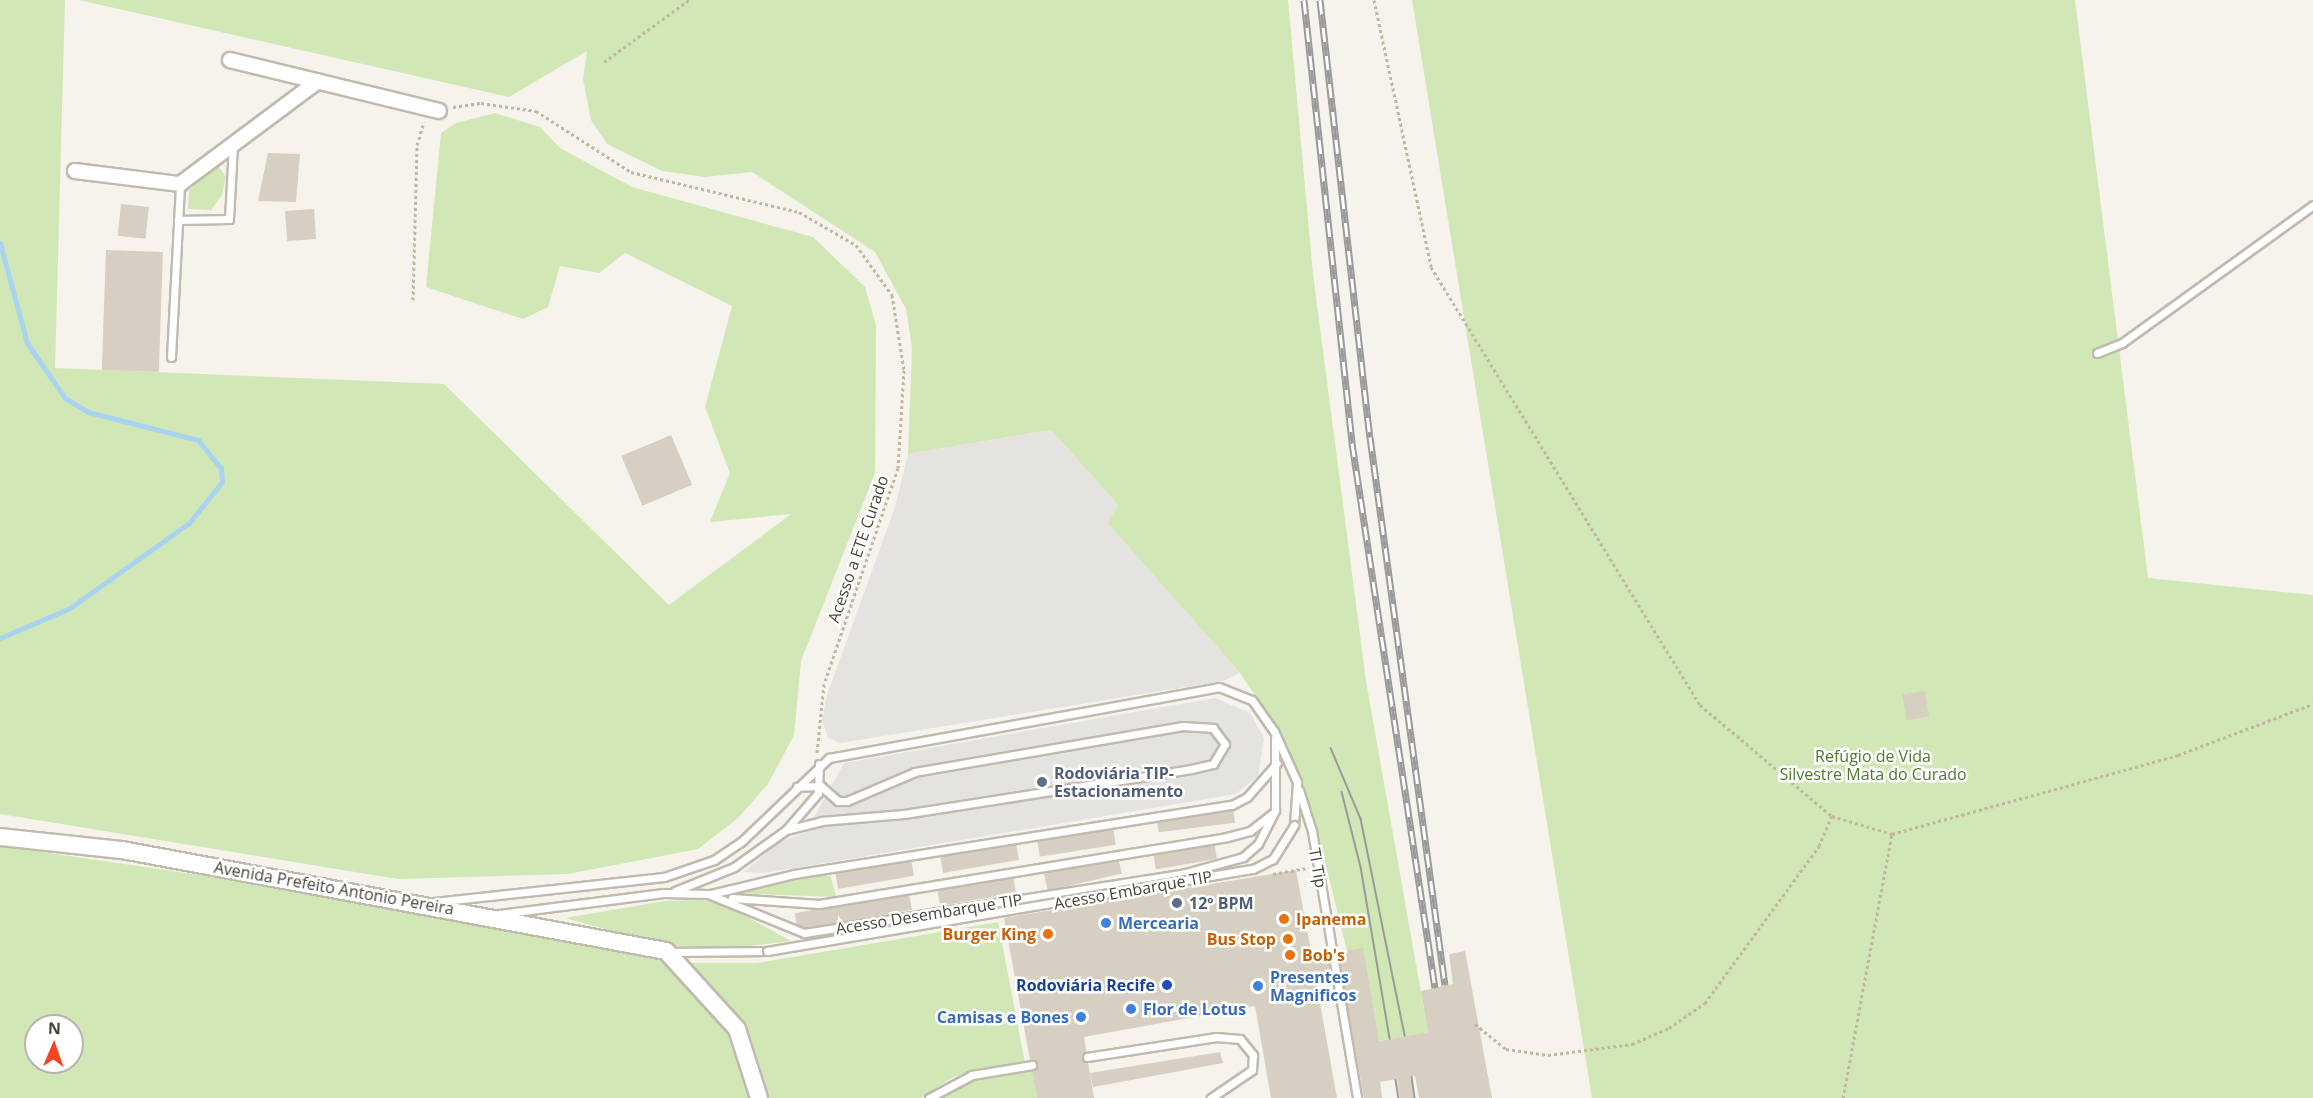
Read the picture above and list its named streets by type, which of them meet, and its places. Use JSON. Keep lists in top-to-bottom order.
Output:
{
  "streets": {
    "street": ["Avenida Prefeito Antonio Pereira"],
    "lane": ["TI Tip", "Acesso Embarque TIP", "Acesso Desembarque TIP"],
    "path": ["Acesso a ETE Curado"]
  },
  "crossings": [
    ["Acesso a ETE Curado", "TI Tip"],
    ["TI Tip", "Acesso Embarque TIP"],
    ["TI Tip", "Acesso Desembarque TIP"],
    ["Avenida Prefeito Antonio Pereira", "Acesso Embarque TIP"],
    ["Avenida Prefeito Antonio Pereira", "Acesso Desembarque TIP"]
  ],
  "parks": ["Refúgio de Vida Silvestre Mata do Curado"],
  "places": [
    "Rodoviária TIP- Estacionamento",
    "12º BPM",
    "Ipanema",
    "Mercearia",
    "Burger King",
    "Bus Stop",
    "Bob's",
    "Rodoviária Recife",
    "Presentes Magnificos",
    "Flor de Lotus",
    "Camisas e Bones"
  ],
  "north": "top"
}
